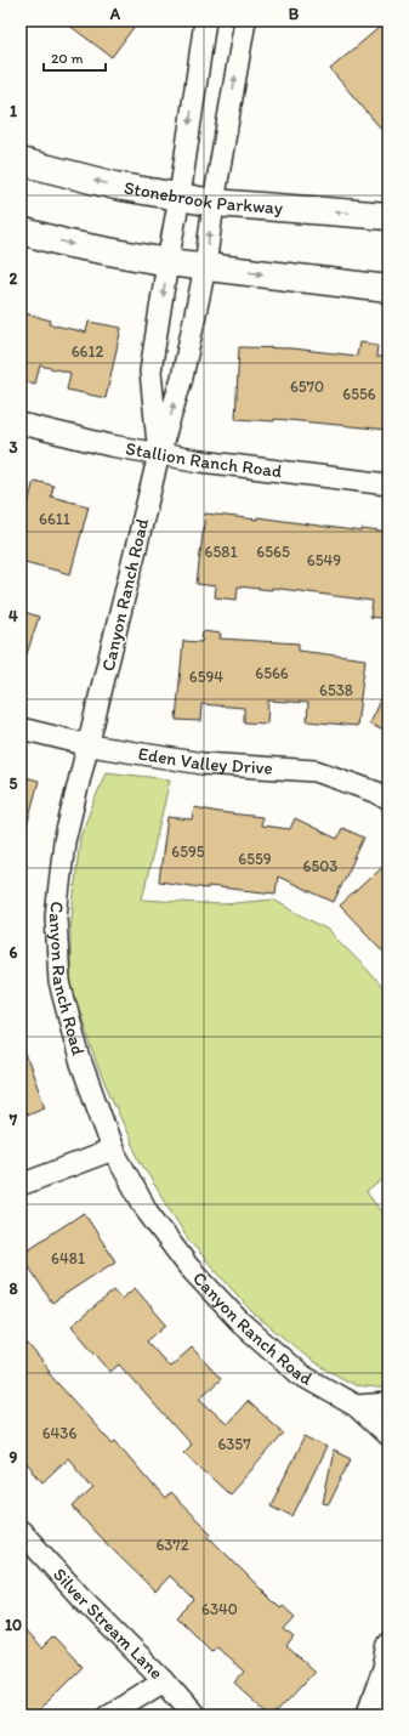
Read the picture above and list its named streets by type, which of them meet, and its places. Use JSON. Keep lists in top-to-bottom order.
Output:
{
  "streets": {
    "main road": ["Stonebrook Parkway"],
    "street": [
      "Stallion Ranch Road",
      "Canyon Ranch Road",
      "Eden Valley Drive",
      "Silver Stream Lane"
    ]
  },
  "crossings": [
    ["Stonebrook Parkway", "Canyon Ranch Road"],
    ["Stallion Ranch Road", "Canyon Ranch Road"],
    ["Canyon Ranch Road", "Eden Valley Drive"]
  ],
  "house_numbers": [
    "6612",
    "6570",
    "6556",
    "6611",
    "6581",
    "6565",
    "6549",
    "6566",
    "6594",
    "6538",
    "6595",
    "6559",
    "6503",
    "6481",
    "6436",
    "6357",
    "6372",
    "6340"
  ],
  "scale_bar": "20 m",
  "grid": {
    "columns": ["A", "B"],
    "rows": [
      "1",
      "2",
      "3",
      "4",
      "5",
      "6",
      "7",
      "8",
      "9",
      "10"
    ]
  }
}
